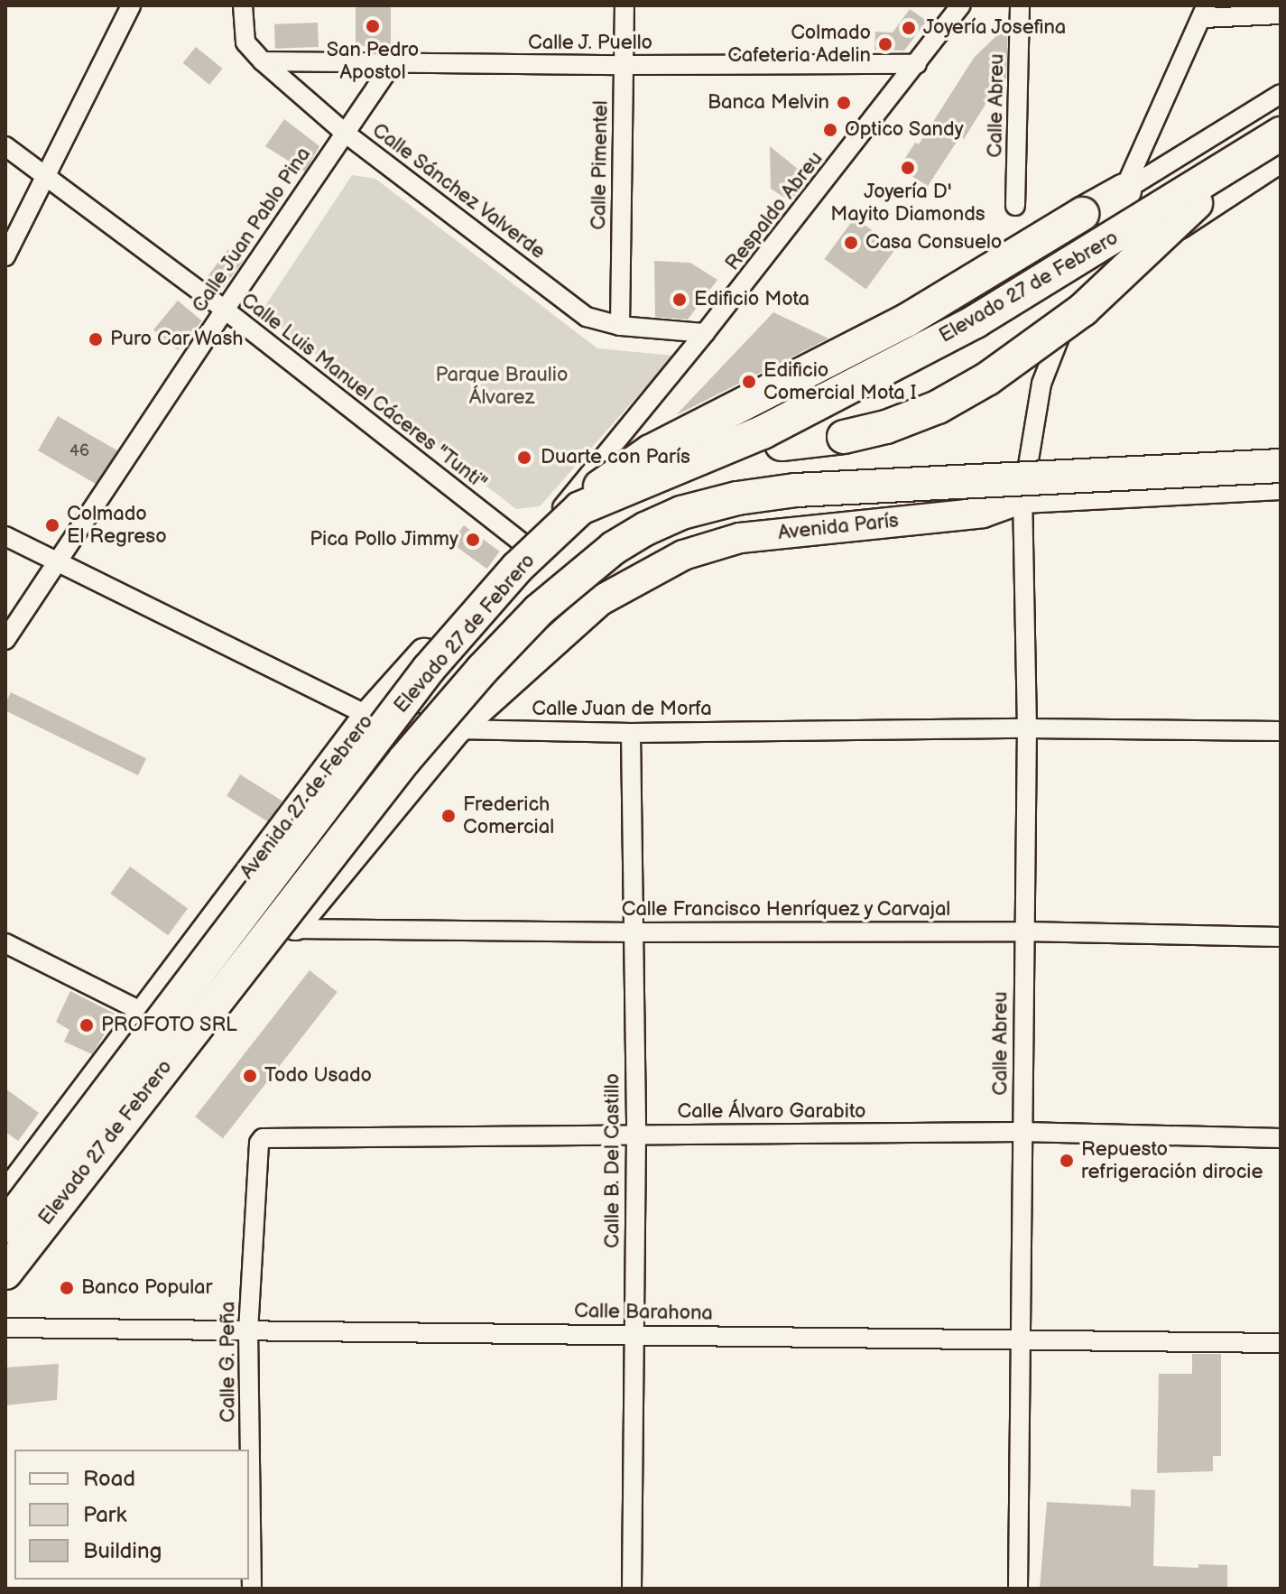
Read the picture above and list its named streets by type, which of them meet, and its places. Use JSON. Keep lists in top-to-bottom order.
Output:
{
  "streets": {
    "highway": ["Elevado 27 de Febrero"],
    "main road": ["Avenida París", "Avenida 27 de Febrero"],
    "street": [
      "Calle J. Puello",
      "Calle Abreu",
      "Calle Pimentel",
      "Calle Sánchez Valverde",
      "Respaldo Abreu",
      "Calle Juan Pablo Pina",
      "Calle Luis Manuel Cáceres \"Tunti\"",
      "Calle Juan de Morfa",
      "Calle Francisco Henríquez y Carvajal",
      "Calle Álvaro Garabito",
      "Calle B. Del Castillo",
      "Calle Barahona",
      "Calle G. Peña"
    ]
  },
  "crossings": [
    ["Calle J. Puello", "Calle Pimentel"],
    ["Calle J. Puello", "Calle Sánchez Valverde"],
    ["Calle J. Puello", "Respaldo Abreu"],
    ["Calle J. Puello", "Calle Juan Pablo Pina"],
    ["Calle Abreu", "Avenida París"],
    ["Calle Abreu", "Calle Juan de Morfa"],
    ["Calle Abreu", "Avenida 27 de Febrero"],
    ["Calle Abreu", "Calle Francisco Henríquez y Carvajal"],
    ["Calle Abreu", "Calle Álvaro Garabito"],
    ["Calle Abreu", "Calle Barahona"],
    ["Calle Pimentel", "Calle Sánchez Valverde"],
    ["Calle Sánchez Valverde", "Respaldo Abreu"],
    ["Calle Sánchez Valverde", "Calle Juan Pablo Pina"],
    ["Respaldo Abreu", "Elevado 27 de Febrero"],
    ["Respaldo Abreu", "Avenida 27 de Febrero"],
    ["Calle Juan Pablo Pina", "Calle Luis Manuel Cáceres \"Tunti\""],
    ["Calle Juan Pablo Pina", "Calle Juan de Morfa"],
    ["Elevado 27 de Febrero", "Avenida 27 de Febrero"],
    ["Calle Luis Manuel Cáceres \"Tunti\"", "Avenida 27 de Febrero"],
    ["Avenida París", "Calle Juan de Morfa"],
    ["Calle Juan de Morfa", "Avenida 27 de Febrero"],
    ["Calle Juan de Morfa", "Calle B. Del Castillo"],
    ["Calle Francisco Henríquez y Carvajal", "Calle B. Del Castillo"],
    ["Calle Álvaro Garabito", "Calle B. Del Castillo"],
    ["Calle Álvaro Garabito", "Calle G. Peña"],
    ["Calle B. Del Castillo", "Calle Barahona"],
    ["Calle Barahona", "Calle G. Peña"]
  ],
  "parks": ["Parque Braulio Álvarez"],
  "places": [
    "San Pedro Apostol",
    "Joyería Josefina",
    "Colmado Cafeteria Adelin",
    "Banca Melvin",
    "Optico Sandy",
    "Joyería D' Mayito Diamonds",
    "Casa Consuelo",
    "Edificio Mota",
    "Puro Car Wash",
    "Edificio Comercial Mota I",
    "Duarte con París",
    "Colmado El Regreso",
    "Pica Pollo Jimmy",
    "Frederich Comercial",
    "PROFOTO SRL",
    "Todo Usado",
    "Repuesto refrigeración dirocie",
    "Banco Popular"
  ],
  "house_numbers": ["46"],
  "legend": ["Road", "Park", "Building"]
}
